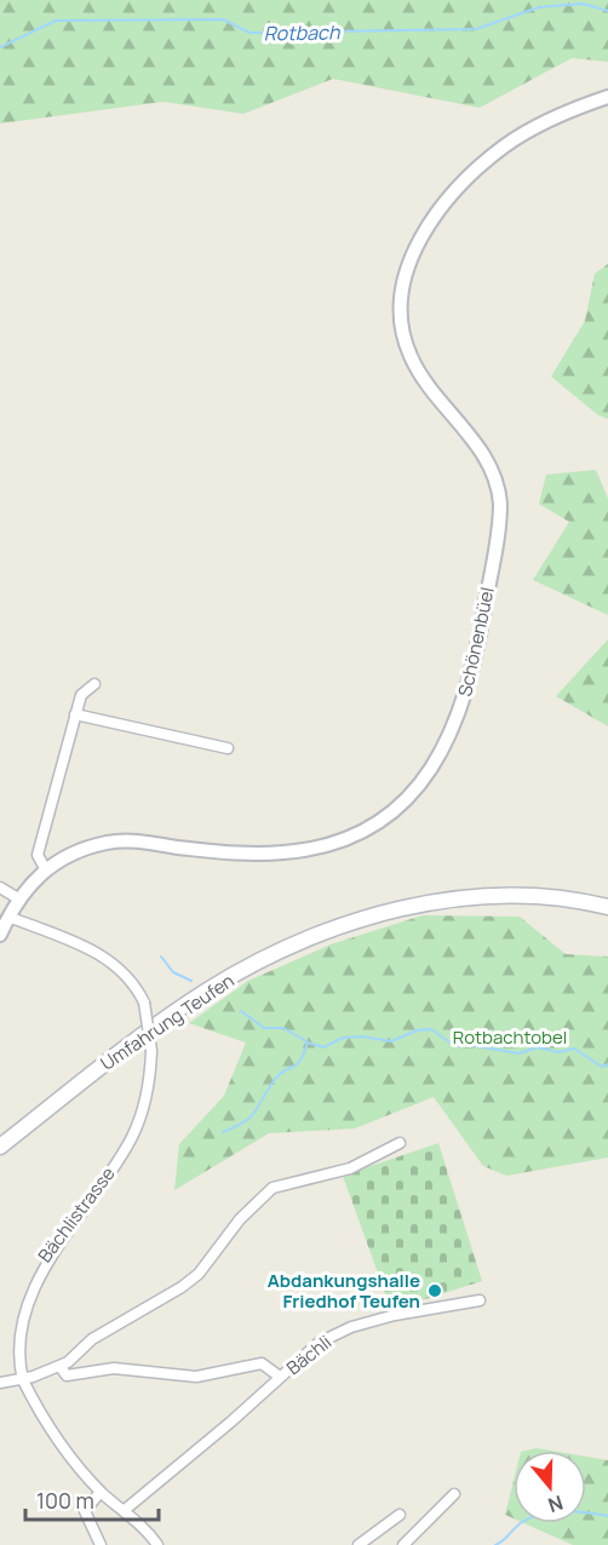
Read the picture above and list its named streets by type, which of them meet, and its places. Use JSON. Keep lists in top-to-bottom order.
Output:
{
  "streets": {
    "main road": ["Umfahrung Teufen"],
    "street": ["Schönenbüel", "Bächlistrasse", "Bächli"]
  },
  "crossings": [
    ["Bächlistrasse", "Bächli"]
  ],
  "water": ["Rotbach"],
  "parks": ["Rotbachtobel"],
  "places": ["Abdankungshalle Friedhof Teufen"],
  "scale_bar": "100 m",
  "north": "bottom"
}
